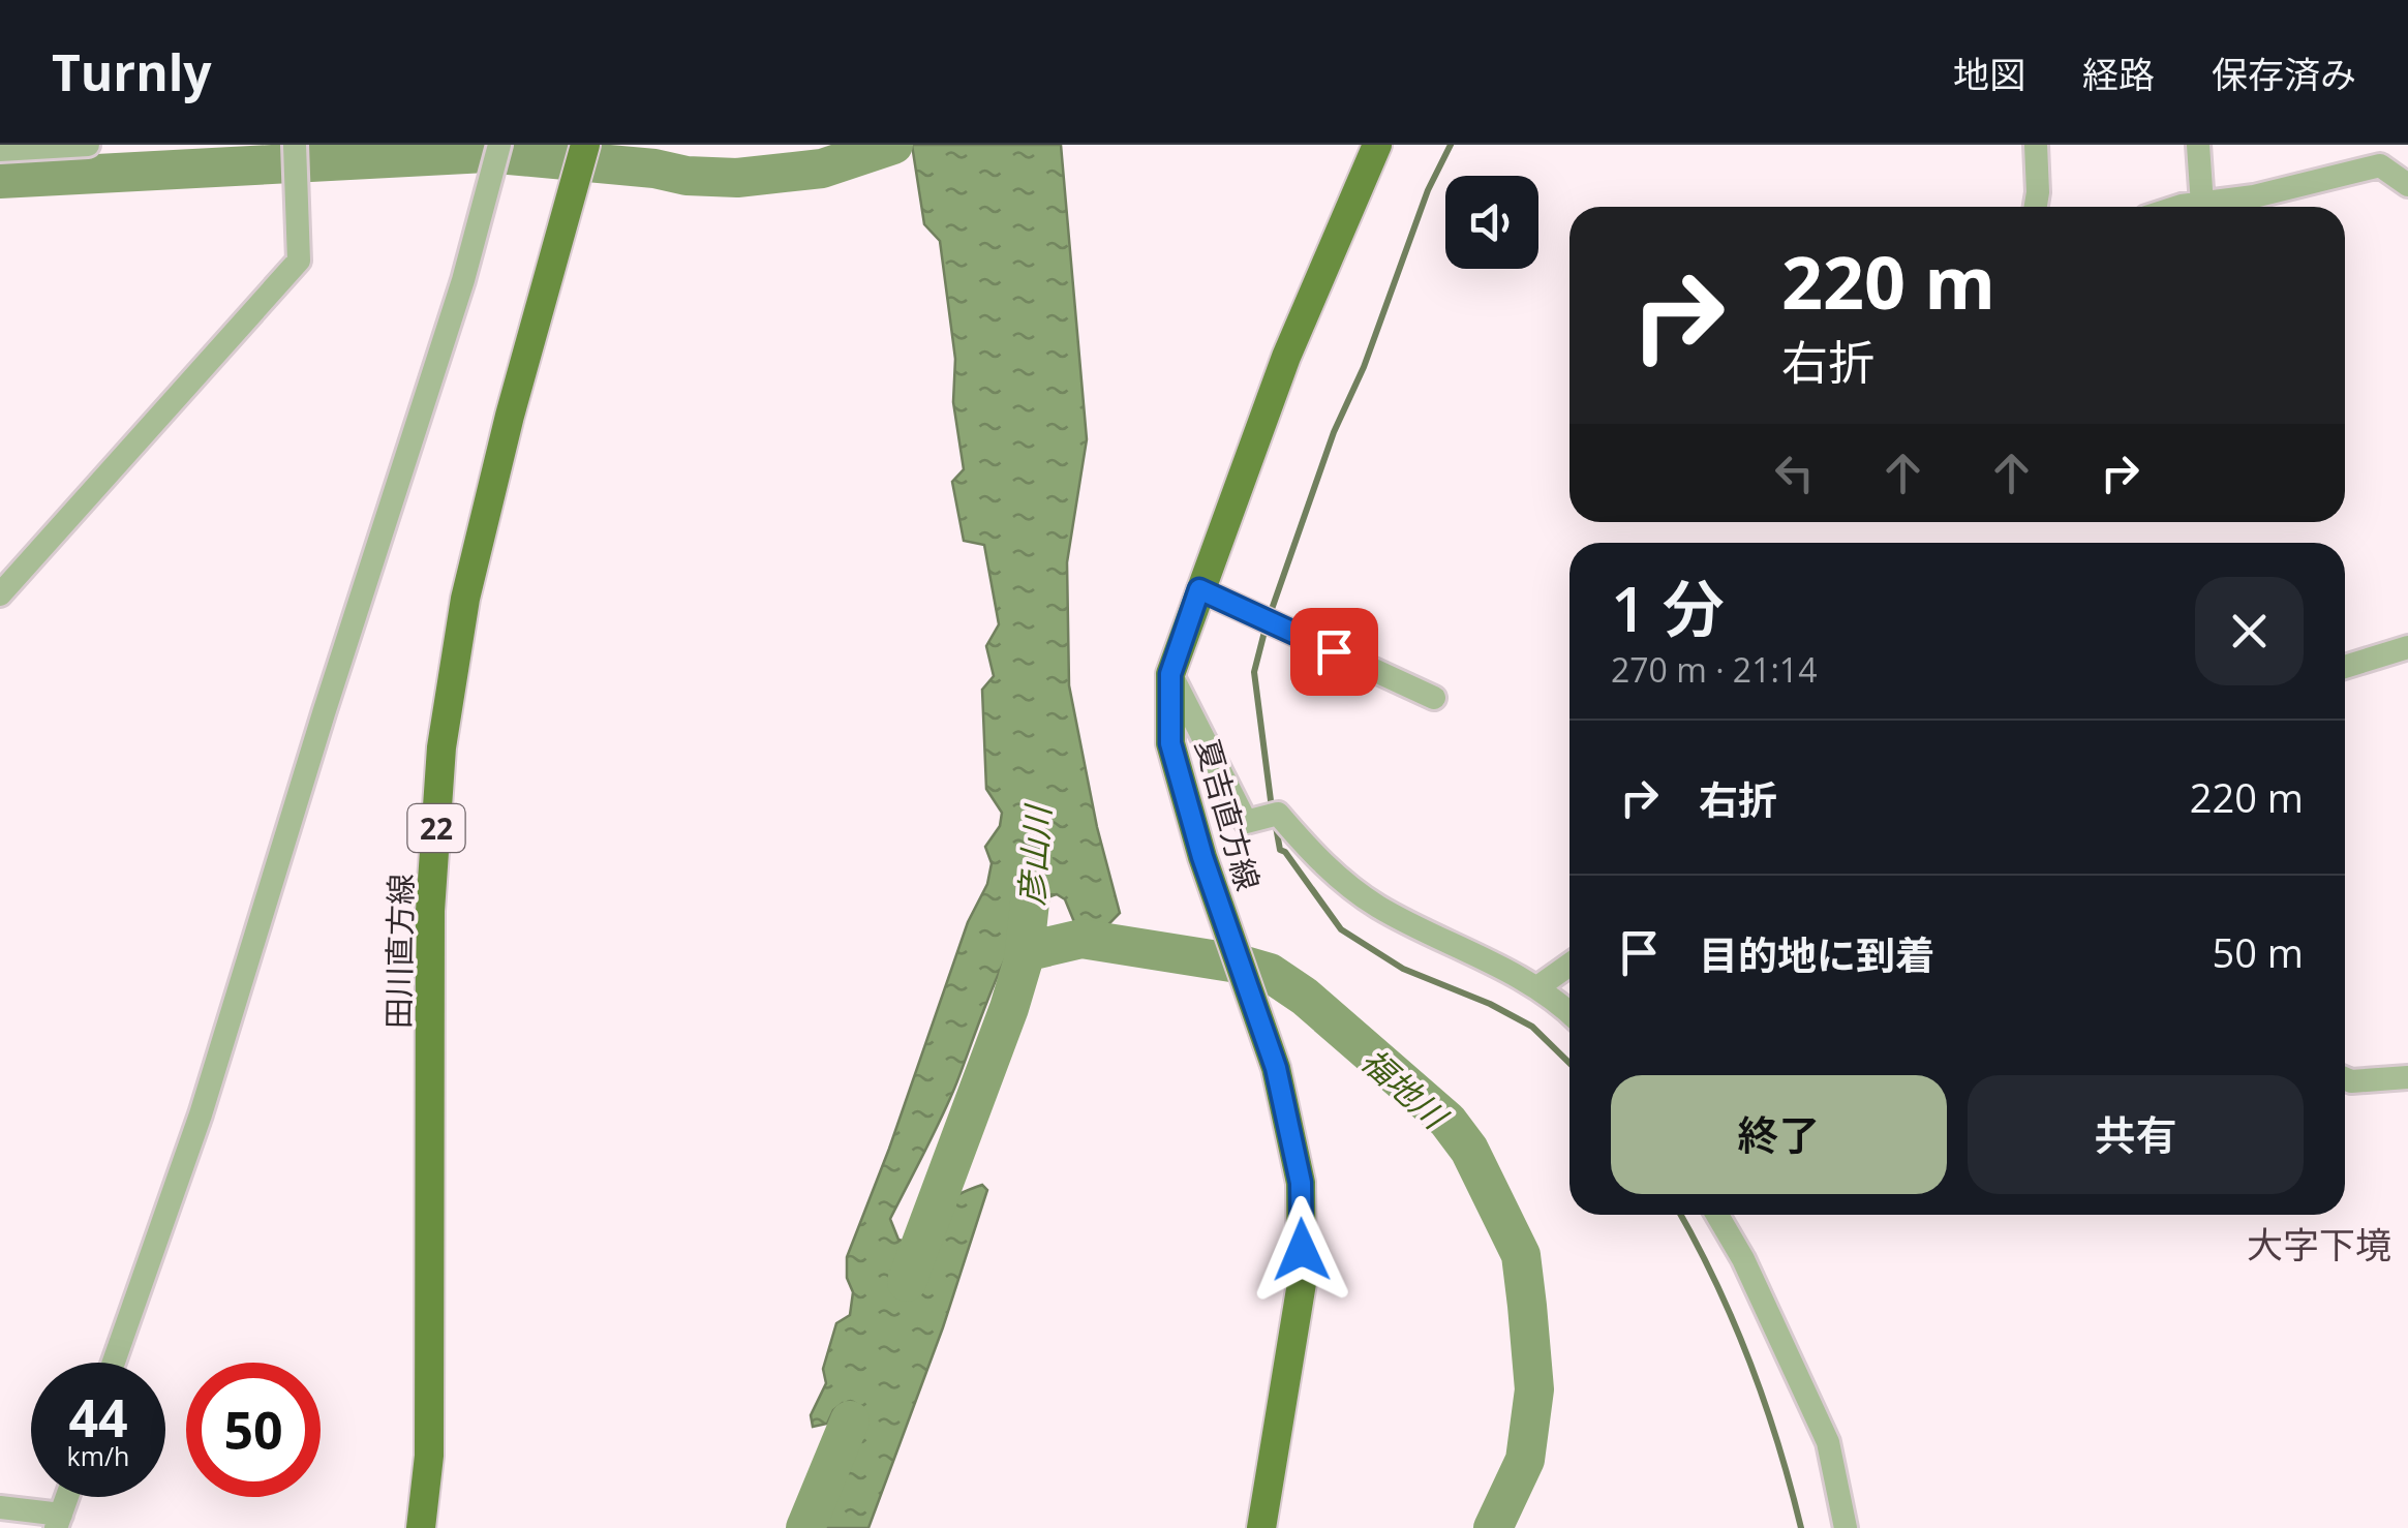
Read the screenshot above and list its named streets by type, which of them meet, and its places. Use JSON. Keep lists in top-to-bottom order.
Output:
{
  "streets": {
    "main road": ["夏吉直方線", "22", "田川直方線"]
  },
  "districts": ["大字下境"],
  "water": ["彦山川", "福地川"],
  "page": {
    "header": "Turnly",
    "nav": ["地図", "経路", "保存済み"],
    "turn": ["220 m", "右折"],
    "heading": ["1 分", "270 m · 21:14"],
    "list": [
      {
        "name": "右折",
        "value": "220 m"
      },
      {
        "name": "目的地に到着",
        "value": "50 m"
      }
    ],
    "buttons": ["終了", "共有"],
    "speed": "44 km/h",
    "limit": "50"
  }
}
